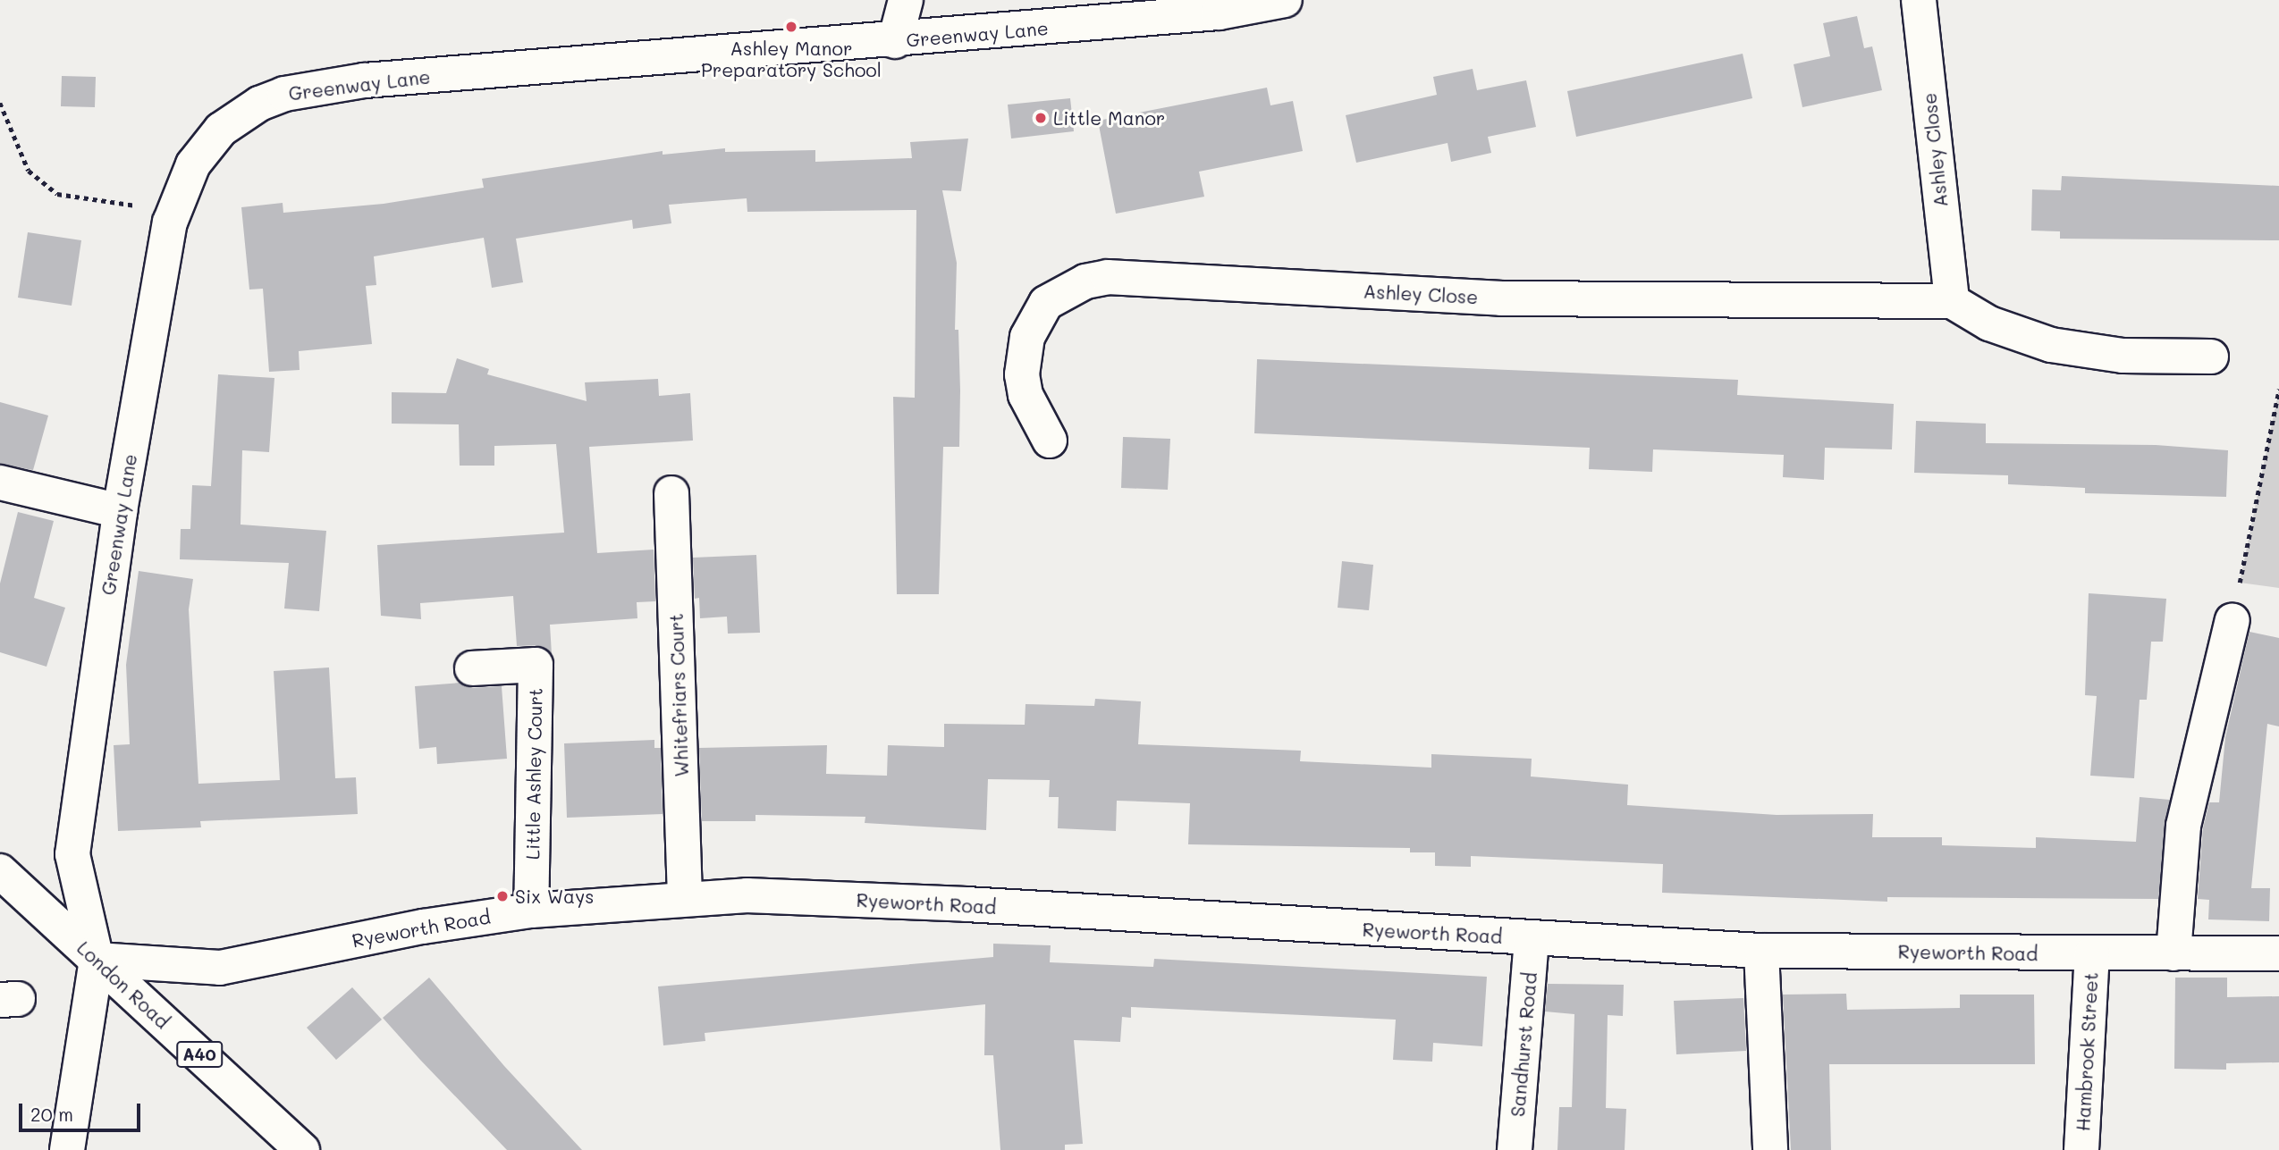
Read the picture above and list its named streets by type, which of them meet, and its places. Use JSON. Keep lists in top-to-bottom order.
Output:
{
  "streets": {
    "main road": [
      "Greenway Lane",
      "Ashley Close",
      "Whitefriars Court",
      "Little Ashley Court",
      "Ryeworth Road",
      "London Road",
      "Sandhurst Road",
      "Hambrook Street",
      "A40"
    ]
  },
  "crossings": [
    ["Greenway Lane", "Ryeworth Road"],
    ["Greenway Lane", "London Road"],
    ["Whitefriars Court", "Ryeworth Road"],
    ["Little Ashley Court", "Ryeworth Road"],
    ["Ryeworth Road", "London Road"],
    ["Ryeworth Road", "Sandhurst Road"],
    ["Ryeworth Road", "Hambrook Street"]
  ],
  "places": ["Ashley Manor Preparatory School", "Little Manor", "Six Ways"],
  "scale_bar": "20 m"
}
